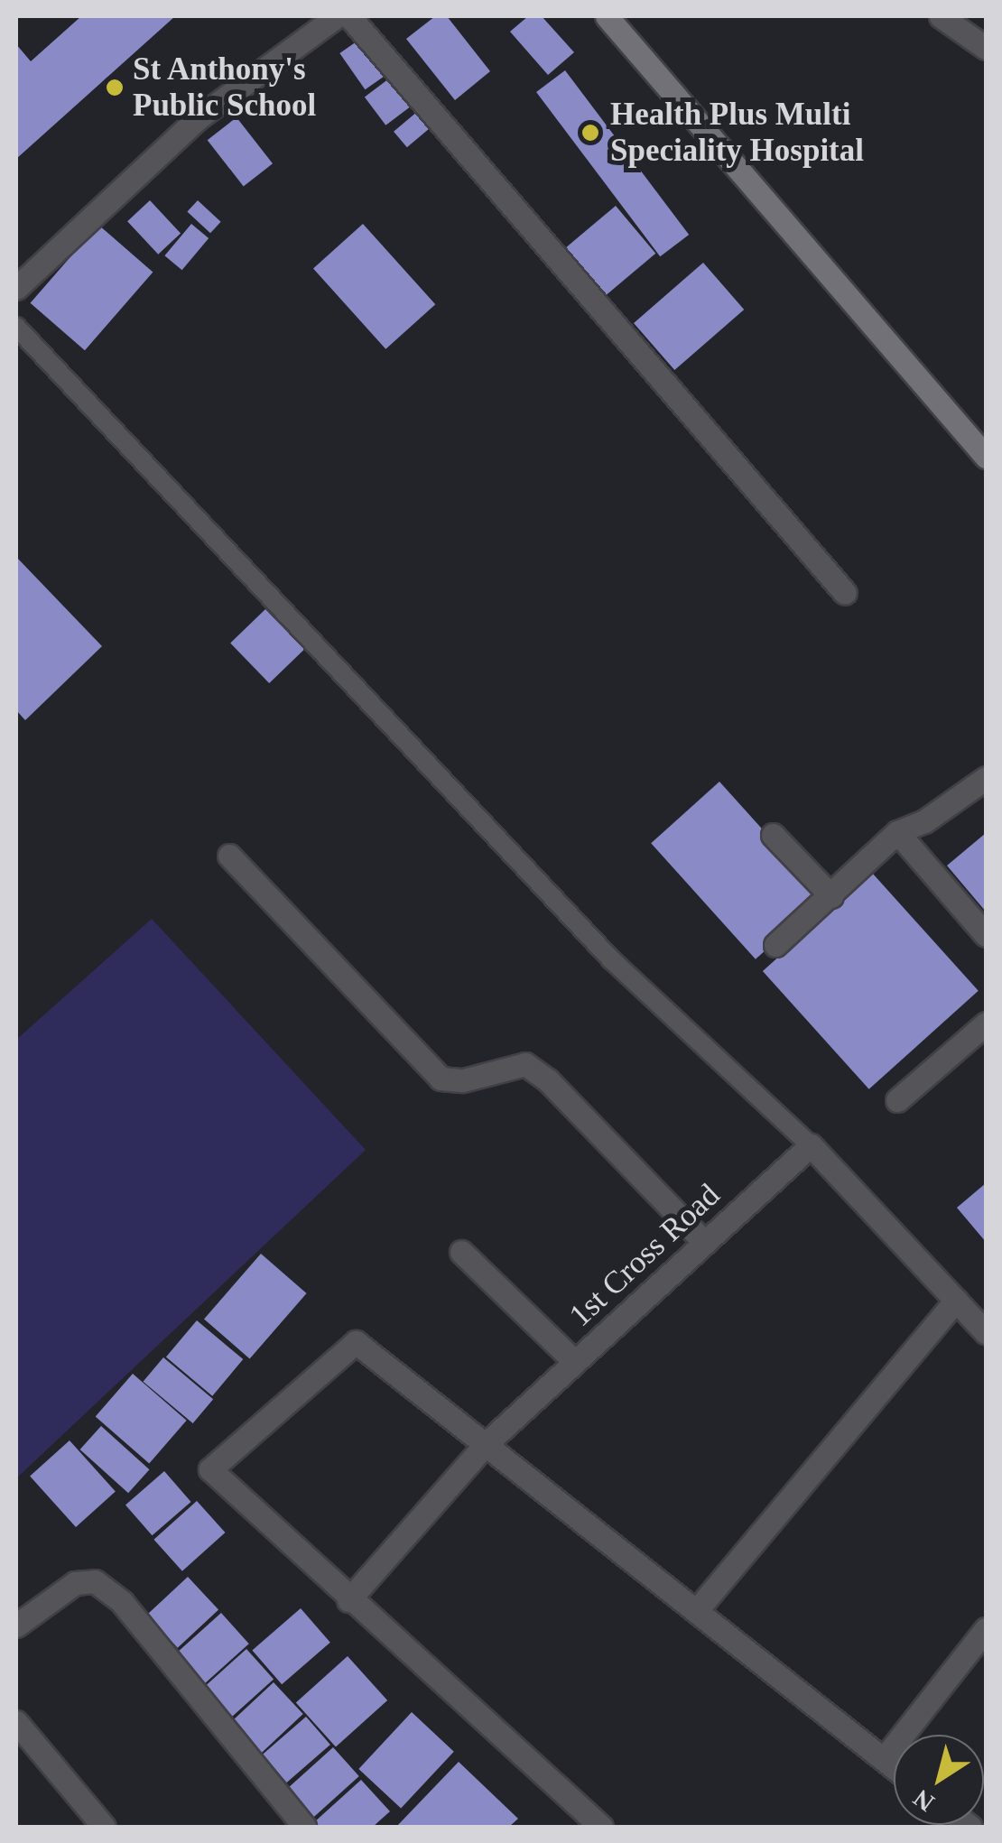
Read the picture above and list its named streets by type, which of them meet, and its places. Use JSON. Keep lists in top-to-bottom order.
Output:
{
  "streets": {
    "street": ["1st Cross Road"]
  },
  "places": ["St Anthony's Public School", "Health Plus Multi Speciality Hospital"],
  "north": "bottom left"
}
